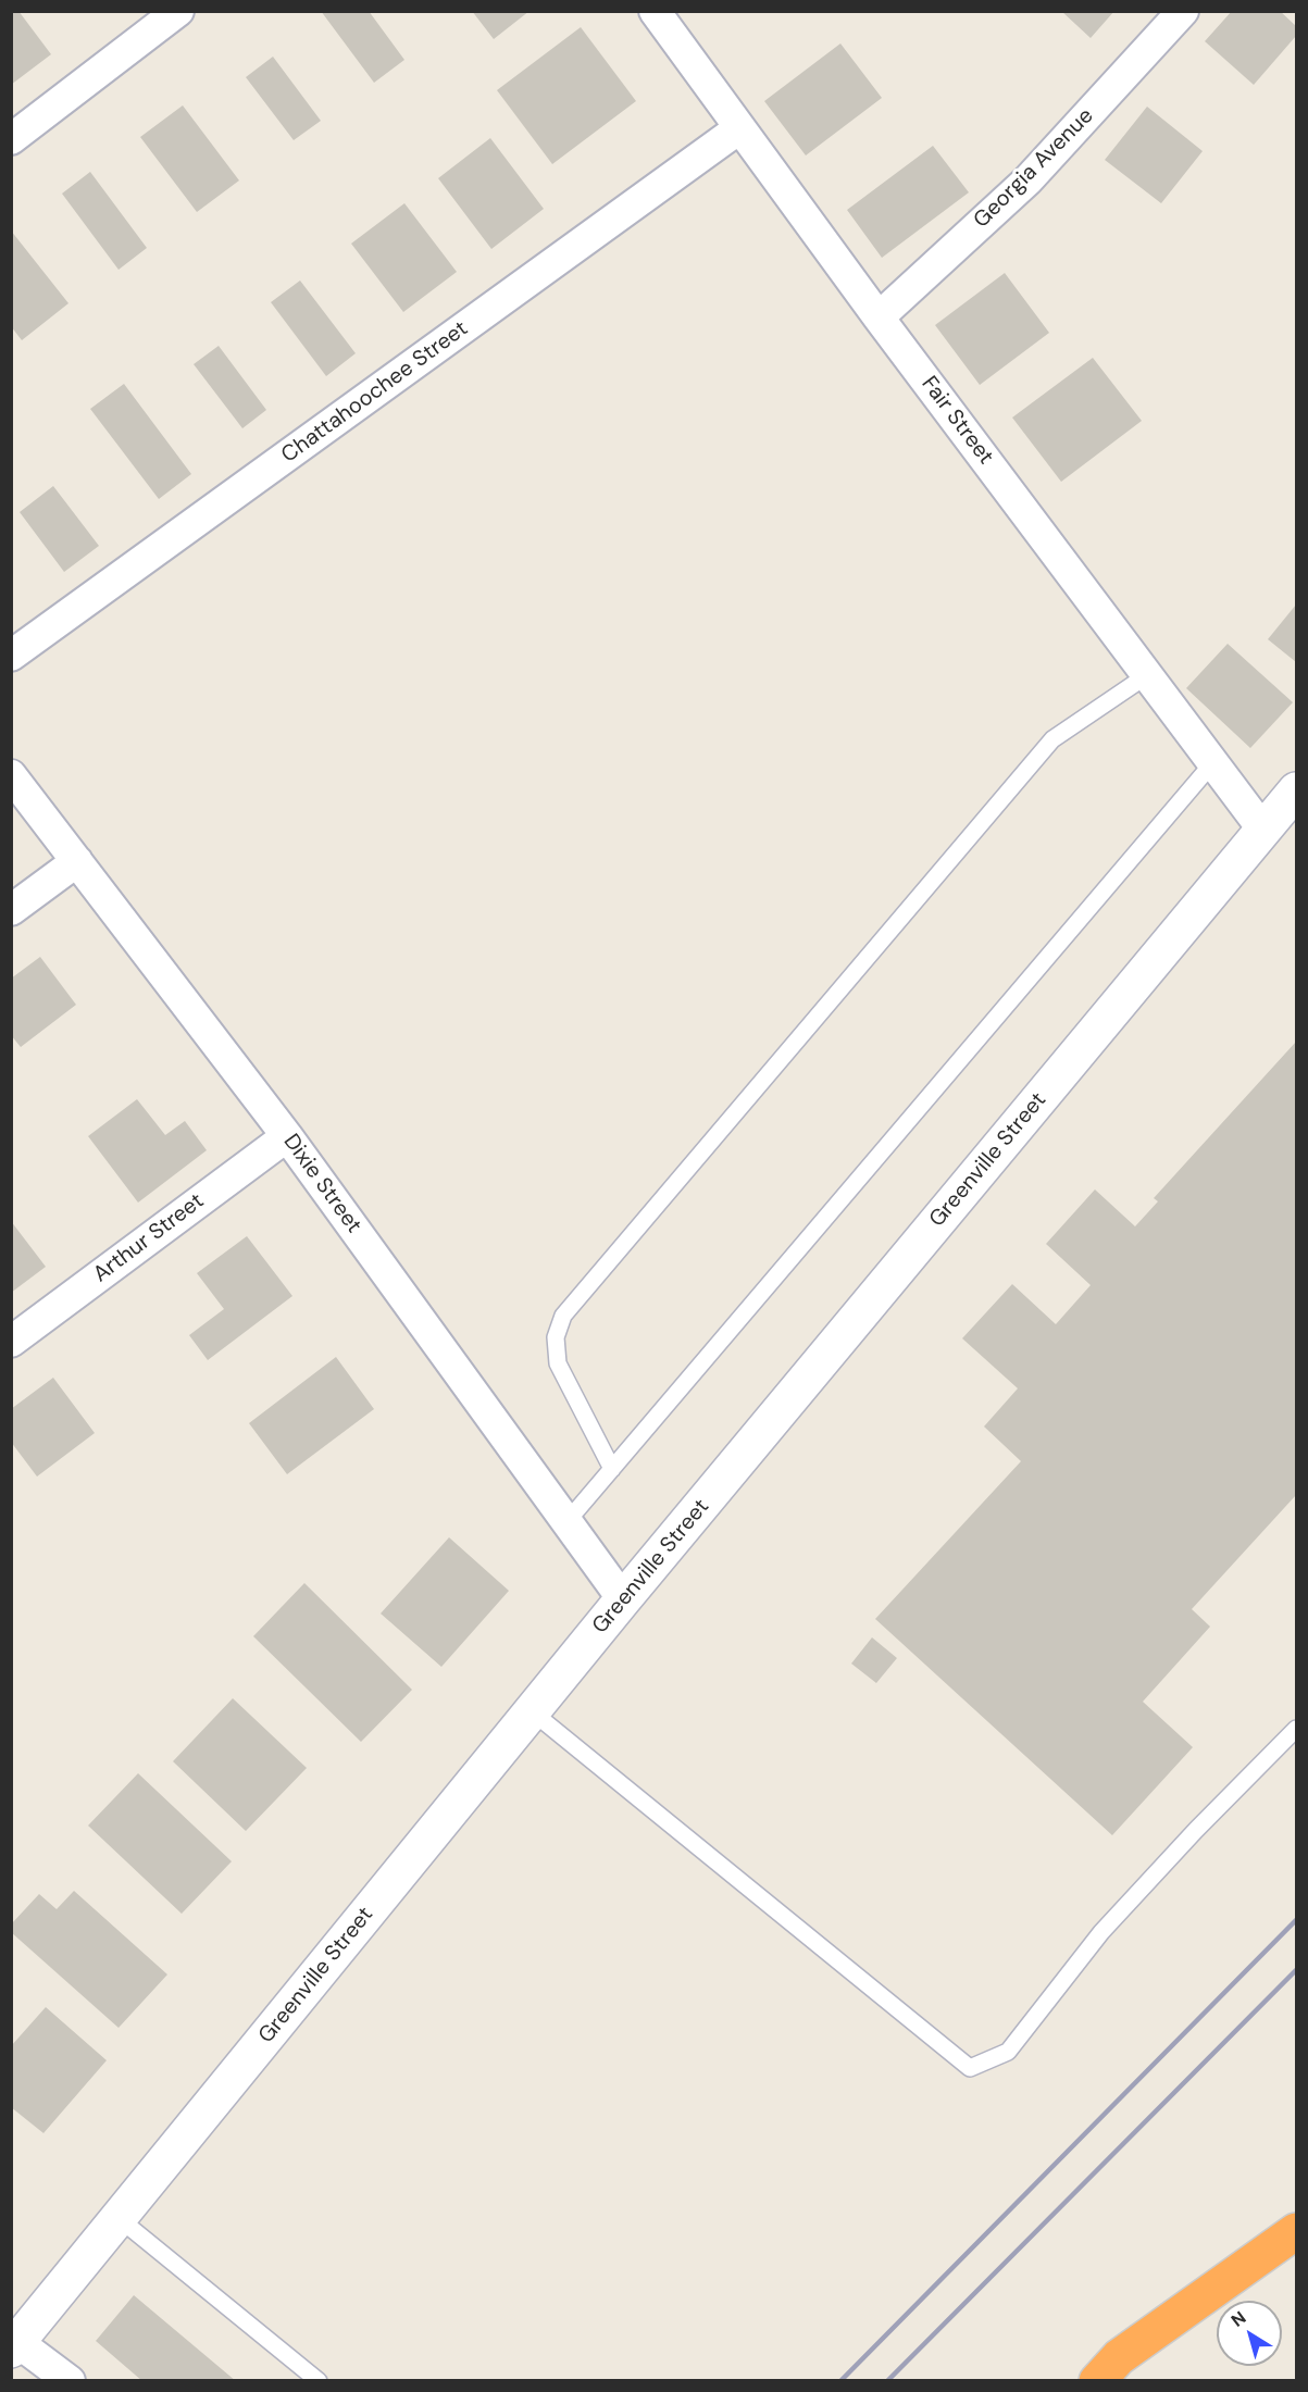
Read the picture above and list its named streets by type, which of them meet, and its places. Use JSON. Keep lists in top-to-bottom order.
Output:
{
  "streets": {
    "street": [
      "Georgia Avenue",
      "Chattahoochee Street",
      "Fair Street",
      "Greenville Street",
      "Dixie Street",
      "Arthur Street"
    ]
  },
  "crossings": [
    ["Georgia Avenue", "Fair Street"],
    ["Chattahoochee Street", "Fair Street"],
    ["Fair Street", "Greenville Street"],
    ["Greenville Street", "Dixie Street"],
    ["Dixie Street", "Arthur Street"]
  ],
  "north": "top left"
}
